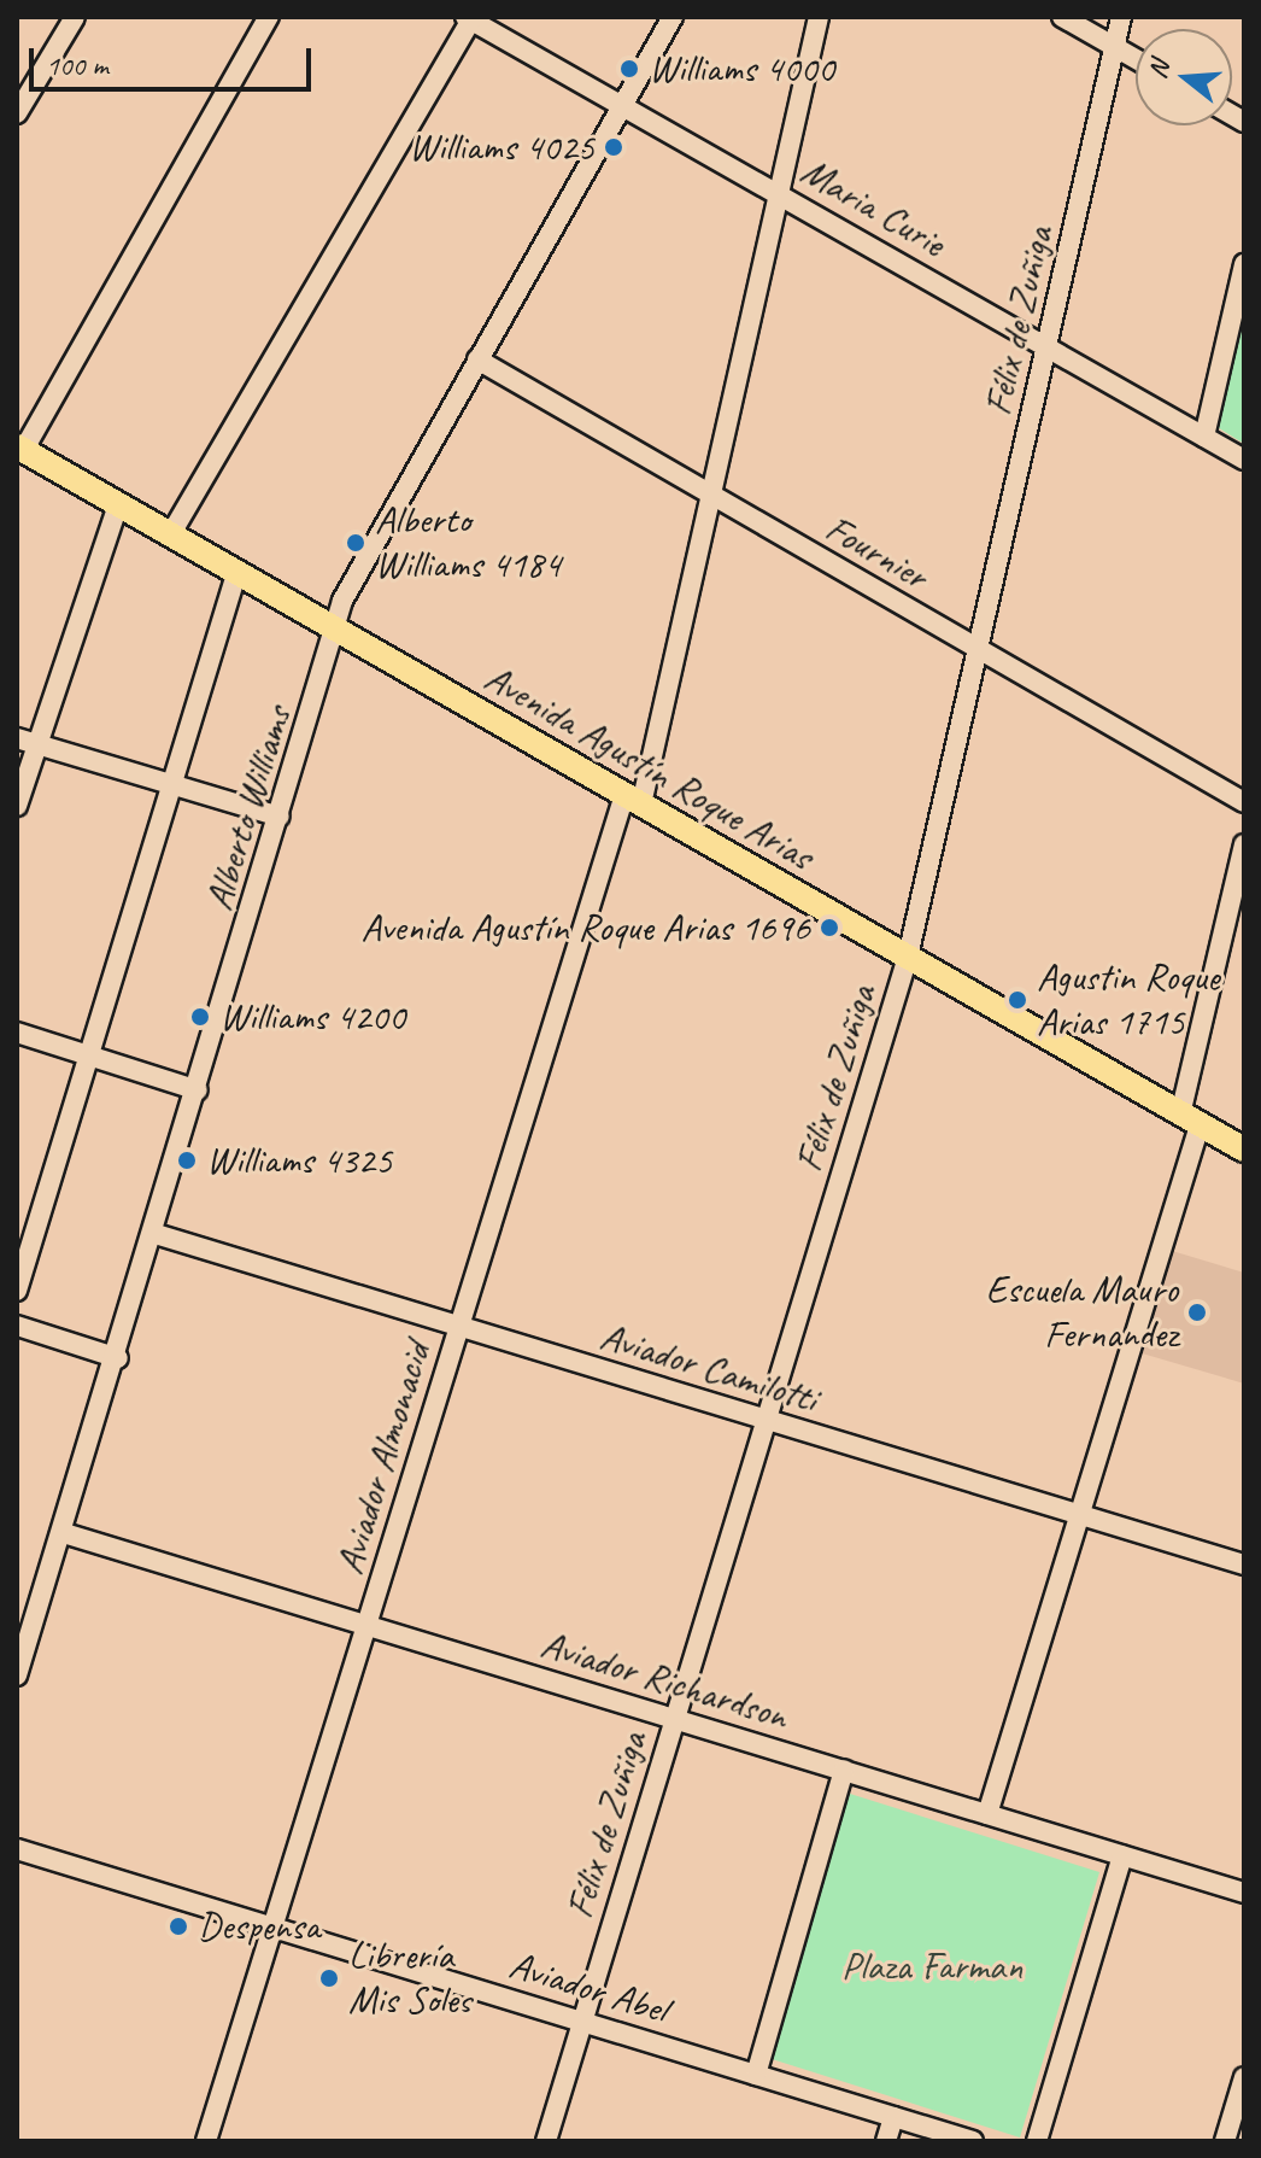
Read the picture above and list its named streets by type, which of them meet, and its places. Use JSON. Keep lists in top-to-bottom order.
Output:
{
  "streets": {
    "main road": ["Avenida Agustín Roque Arias"],
    "street": [
      "Maria Curie",
      "Félix de Zuñiga",
      "Fournier",
      "Alberto Williams",
      "Aviador Camilotti",
      "Aviador Almonacid",
      "Aviador Richardson",
      "Aviador Abel"
    ]
  },
  "crossings": [
    ["Maria Curie", "Félix de Zuñiga"],
    ["Maria Curie", "Alberto Williams"],
    ["Maria Curie", "Aviador Almonacid"],
    ["Félix de Zuñiga", "Fournier"],
    ["Félix de Zuñiga", "Avenida Agustín Roque Arias"],
    ["Félix de Zuñiga", "Aviador Camilotti"],
    ["Félix de Zuñiga", "Aviador Richardson"],
    ["Félix de Zuñiga", "Aviador Abel"],
    ["Fournier", "Alberto Williams"],
    ["Fournier", "Aviador Almonacid"],
    ["Avenida Agustín Roque Arias", "Alberto Williams"],
    ["Avenida Agustín Roque Arias", "Aviador Almonacid"],
    ["Alberto Williams", "Aviador Camilotti"],
    ["Alberto Williams", "Aviador Richardson"],
    ["Aviador Camilotti", "Aviador Almonacid"],
    ["Aviador Almonacid", "Aviador Richardson"],
    ["Aviador Almonacid", "Aviador Abel"]
  ],
  "parks": ["Plaza Farman"],
  "places": [
    "Williams 4000",
    "Williams 4025",
    "Alberto Williams 4184",
    "Avenida Agustín Roque Arias 1696",
    "Agustin Roque Arias 1715",
    "Williams 4200",
    "Williams 4325",
    "Escuela Mauro Fernandez",
    "Despensa",
    "Librería Mis Soles"
  ],
  "scale_bar": "100 m",
  "north": "left"
}
